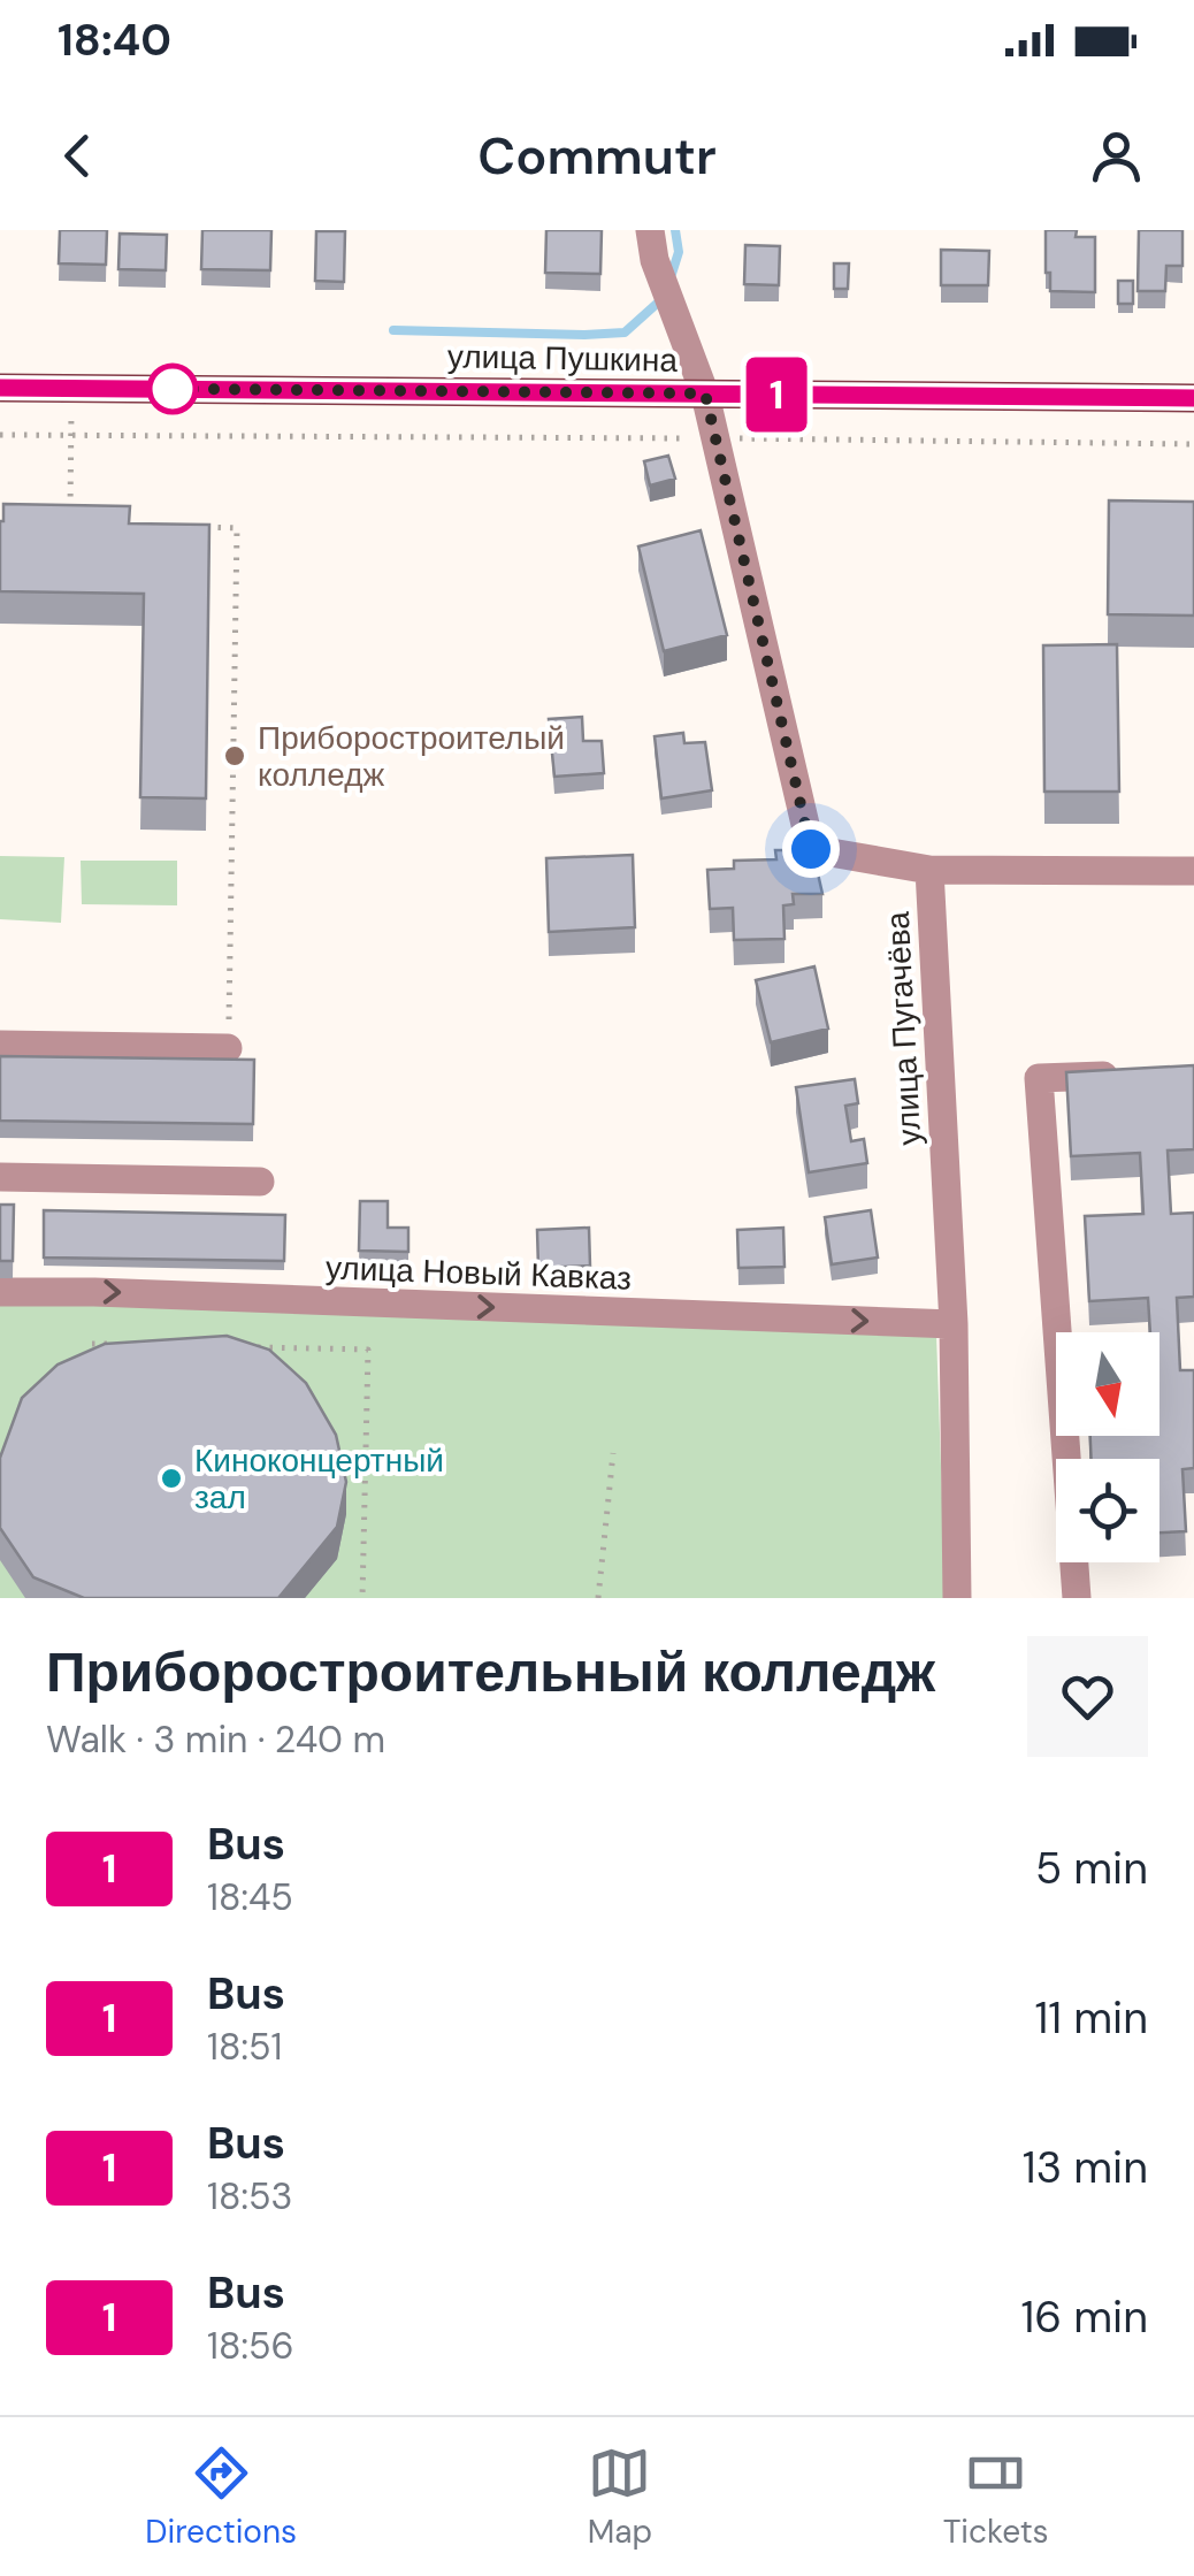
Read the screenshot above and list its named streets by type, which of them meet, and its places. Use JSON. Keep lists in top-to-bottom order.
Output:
{
  "streets": {
    "main road": ["улица Пушкина"],
    "street": ["улица Пугачёва", "улица Новый Кавказ"]
  },
  "crossings": [
    ["улица Пушкина", "улица Пугачёва"],
    ["улица Пугачёва", "улица Новый Кавказ"]
  ],
  "places": ["Приборостроителый колледж", "Киноконцертный зал"],
  "lines": ["bus line 1"],
  "north": "bottom",
  "page": {
    "status": "18:40",
    "header": "Commutr",
    "on_map": "1",
    "heading": ["Приборостроительный колледж", "Walk · 3 min · 240 m"],
    "list": [
      {
        "mark": "1",
        "name": "Bus",
        "note": "18:45",
        "value": "5 min"
      },
      {
        "mark": "1",
        "name": "Bus",
        "note": "18:51",
        "value": "11 min"
      },
      {
        "mark": "1",
        "name": "Bus",
        "note": "18:53",
        "value": "13 min"
      },
      {
        "mark": "1",
        "name": "Bus",
        "note": "18:56",
        "value": "16 min"
      }
    ],
    "tabs": ["Directions", "Map", "Tickets"]
  }
}
